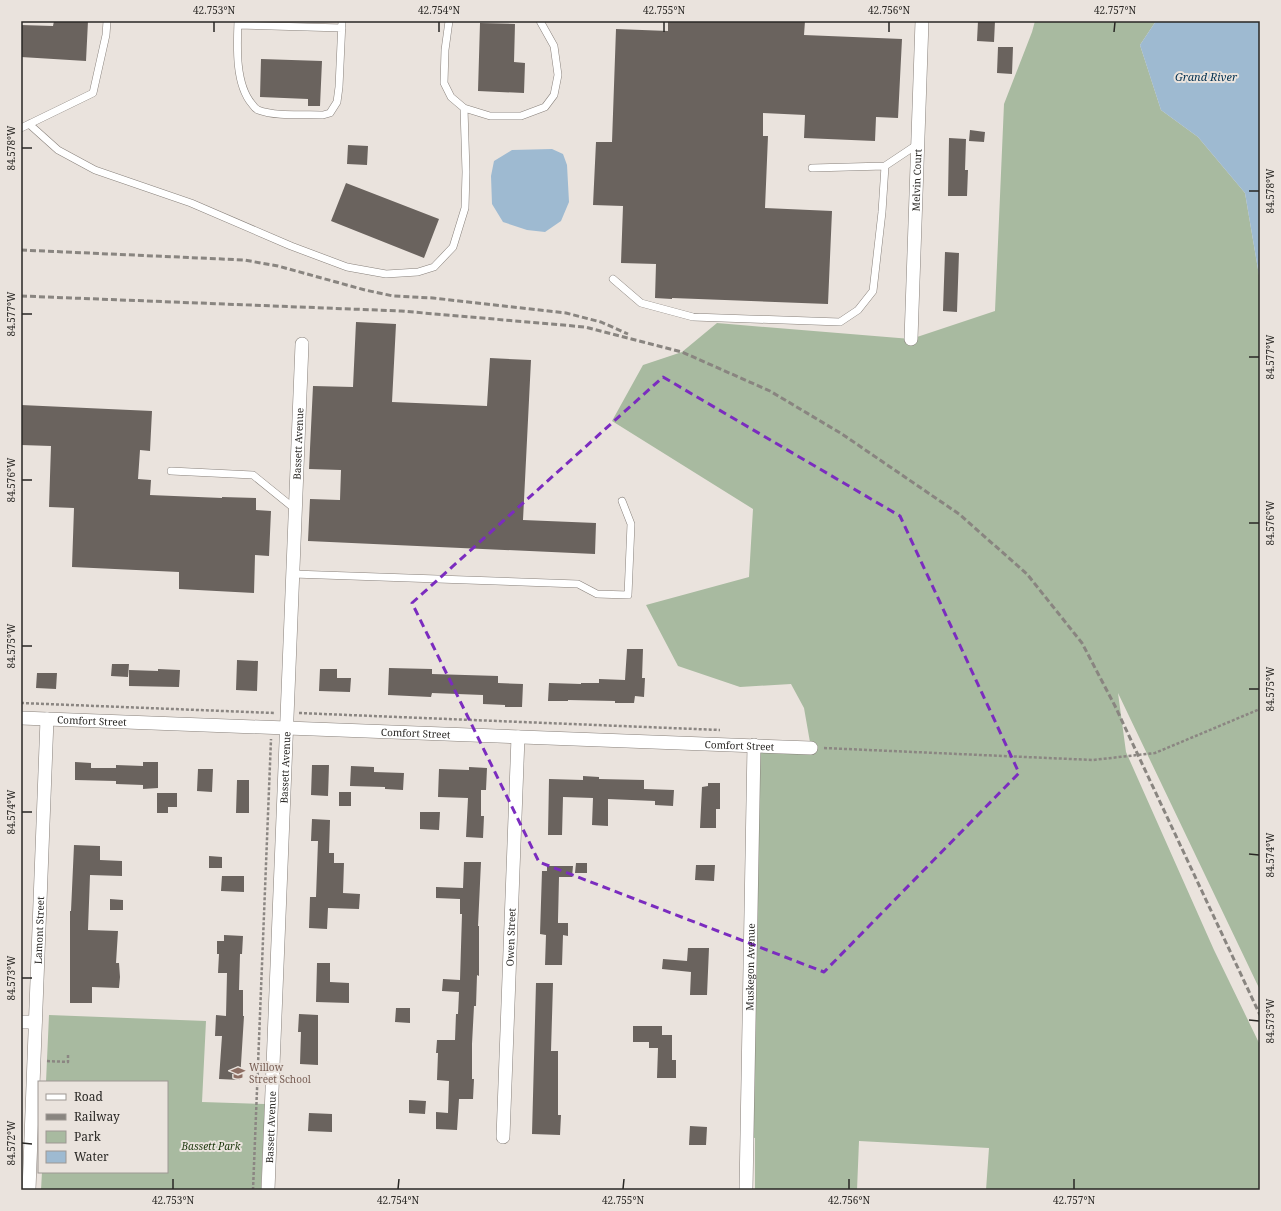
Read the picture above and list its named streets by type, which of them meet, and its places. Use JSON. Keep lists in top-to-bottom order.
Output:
{
  "streets": {
    "street": [
      "Melvin Court",
      "Bassett Avenue",
      "Comfort Street",
      "Lamont Street",
      "Owen Street",
      "Muskegon Avenue"
    ]
  },
  "crossings": [
    ["Bassett Avenue", "Comfort Street"],
    ["Comfort Street", "Lamont Street"],
    ["Comfort Street", "Owen Street"],
    ["Comfort Street", "Muskegon Avenue"]
  ],
  "water": ["Grand River"],
  "parks": ["Bassett Park"],
  "places": {
    "school or university": ["Willow Street School"]
  },
  "legend": [
    "Road",
    "Railway",
    "Park",
    "Water"
  ],
  "coordinates": [
    "42.753°N",
    "42.754°N",
    "42.755°N",
    "42.756°N",
    "42.757°N",
    "84.578°W",
    "84.577°W",
    "84.576°W",
    "84.575°W",
    "84.574°W",
    "84.573°W",
    "84.572°W"
  ]
}
